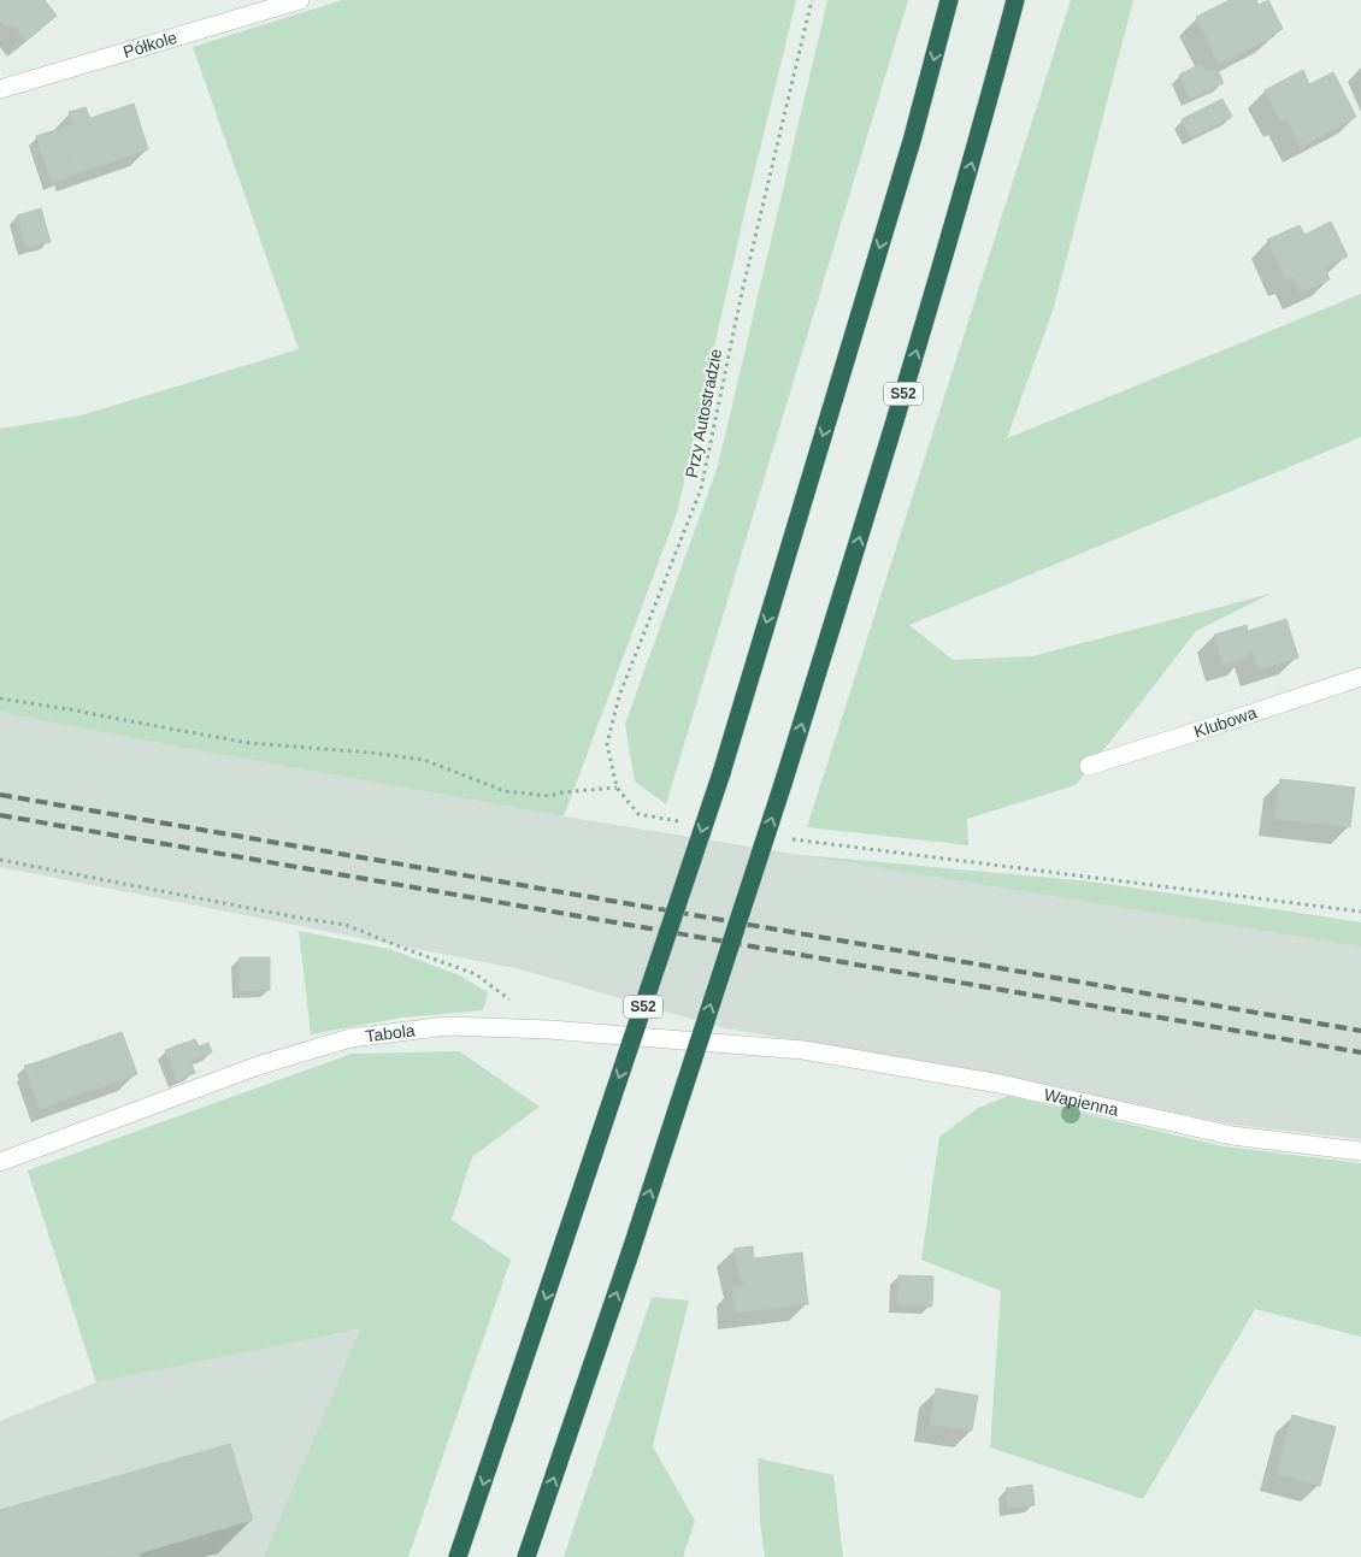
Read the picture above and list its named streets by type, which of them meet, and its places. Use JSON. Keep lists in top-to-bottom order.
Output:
{
  "streets": {
    "highway": ["S52"],
    "street": [
      "Półkole",
      "Klubowa",
      "Tabola",
      "Wapienna"
    ],
    "path": ["Przy Autostradzie"]
  },
  "crossings": [
    ["Tabola", "Wapienna"]
  ]
}
